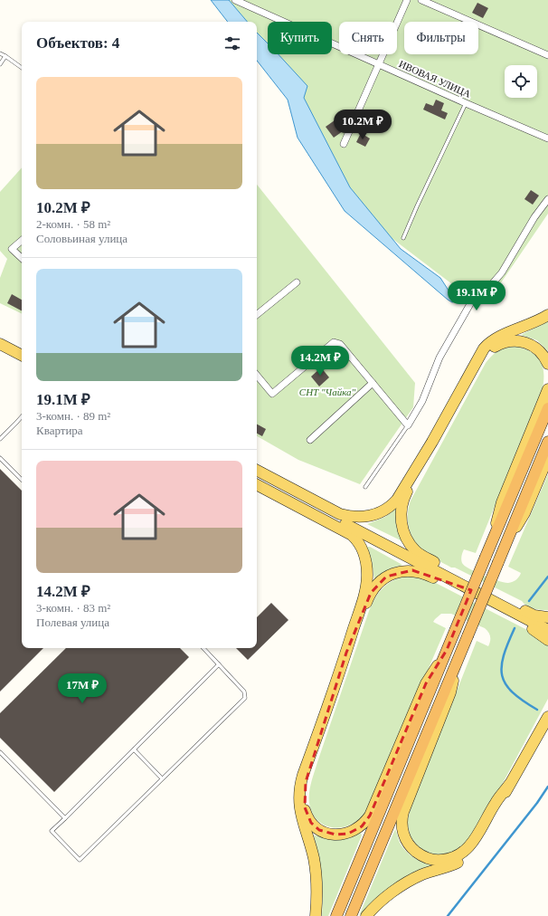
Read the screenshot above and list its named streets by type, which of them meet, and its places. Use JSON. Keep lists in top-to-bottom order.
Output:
{
  "streets": {
    "street": ["ИВОВАЯ УЛИЦА"]
  },
  "parks": ["СНТ \"Чайка\""],
  "page": {
    "chip": ["Купить", "Снять", "Фильтры"],
    "heading": "Объектов: 4",
    "list": [
      {
        "name": "10.2M ₽",
        "note": "2-комн. · 58 m² · Соловьиная улица"
      },
      {
        "name": "19.1M ₽",
        "note": "3-комн. · 89 m² · Квартира"
      },
      {
        "name": "14.2M ₽",
        "note": "3-комн. · 83 m² · Полевая улица"
      }
    ],
    "price": [
      "10.2M ₽",
      "19.1M ₽",
      "14.2M ₽",
      "17M ₽"
    ]
  }
}
